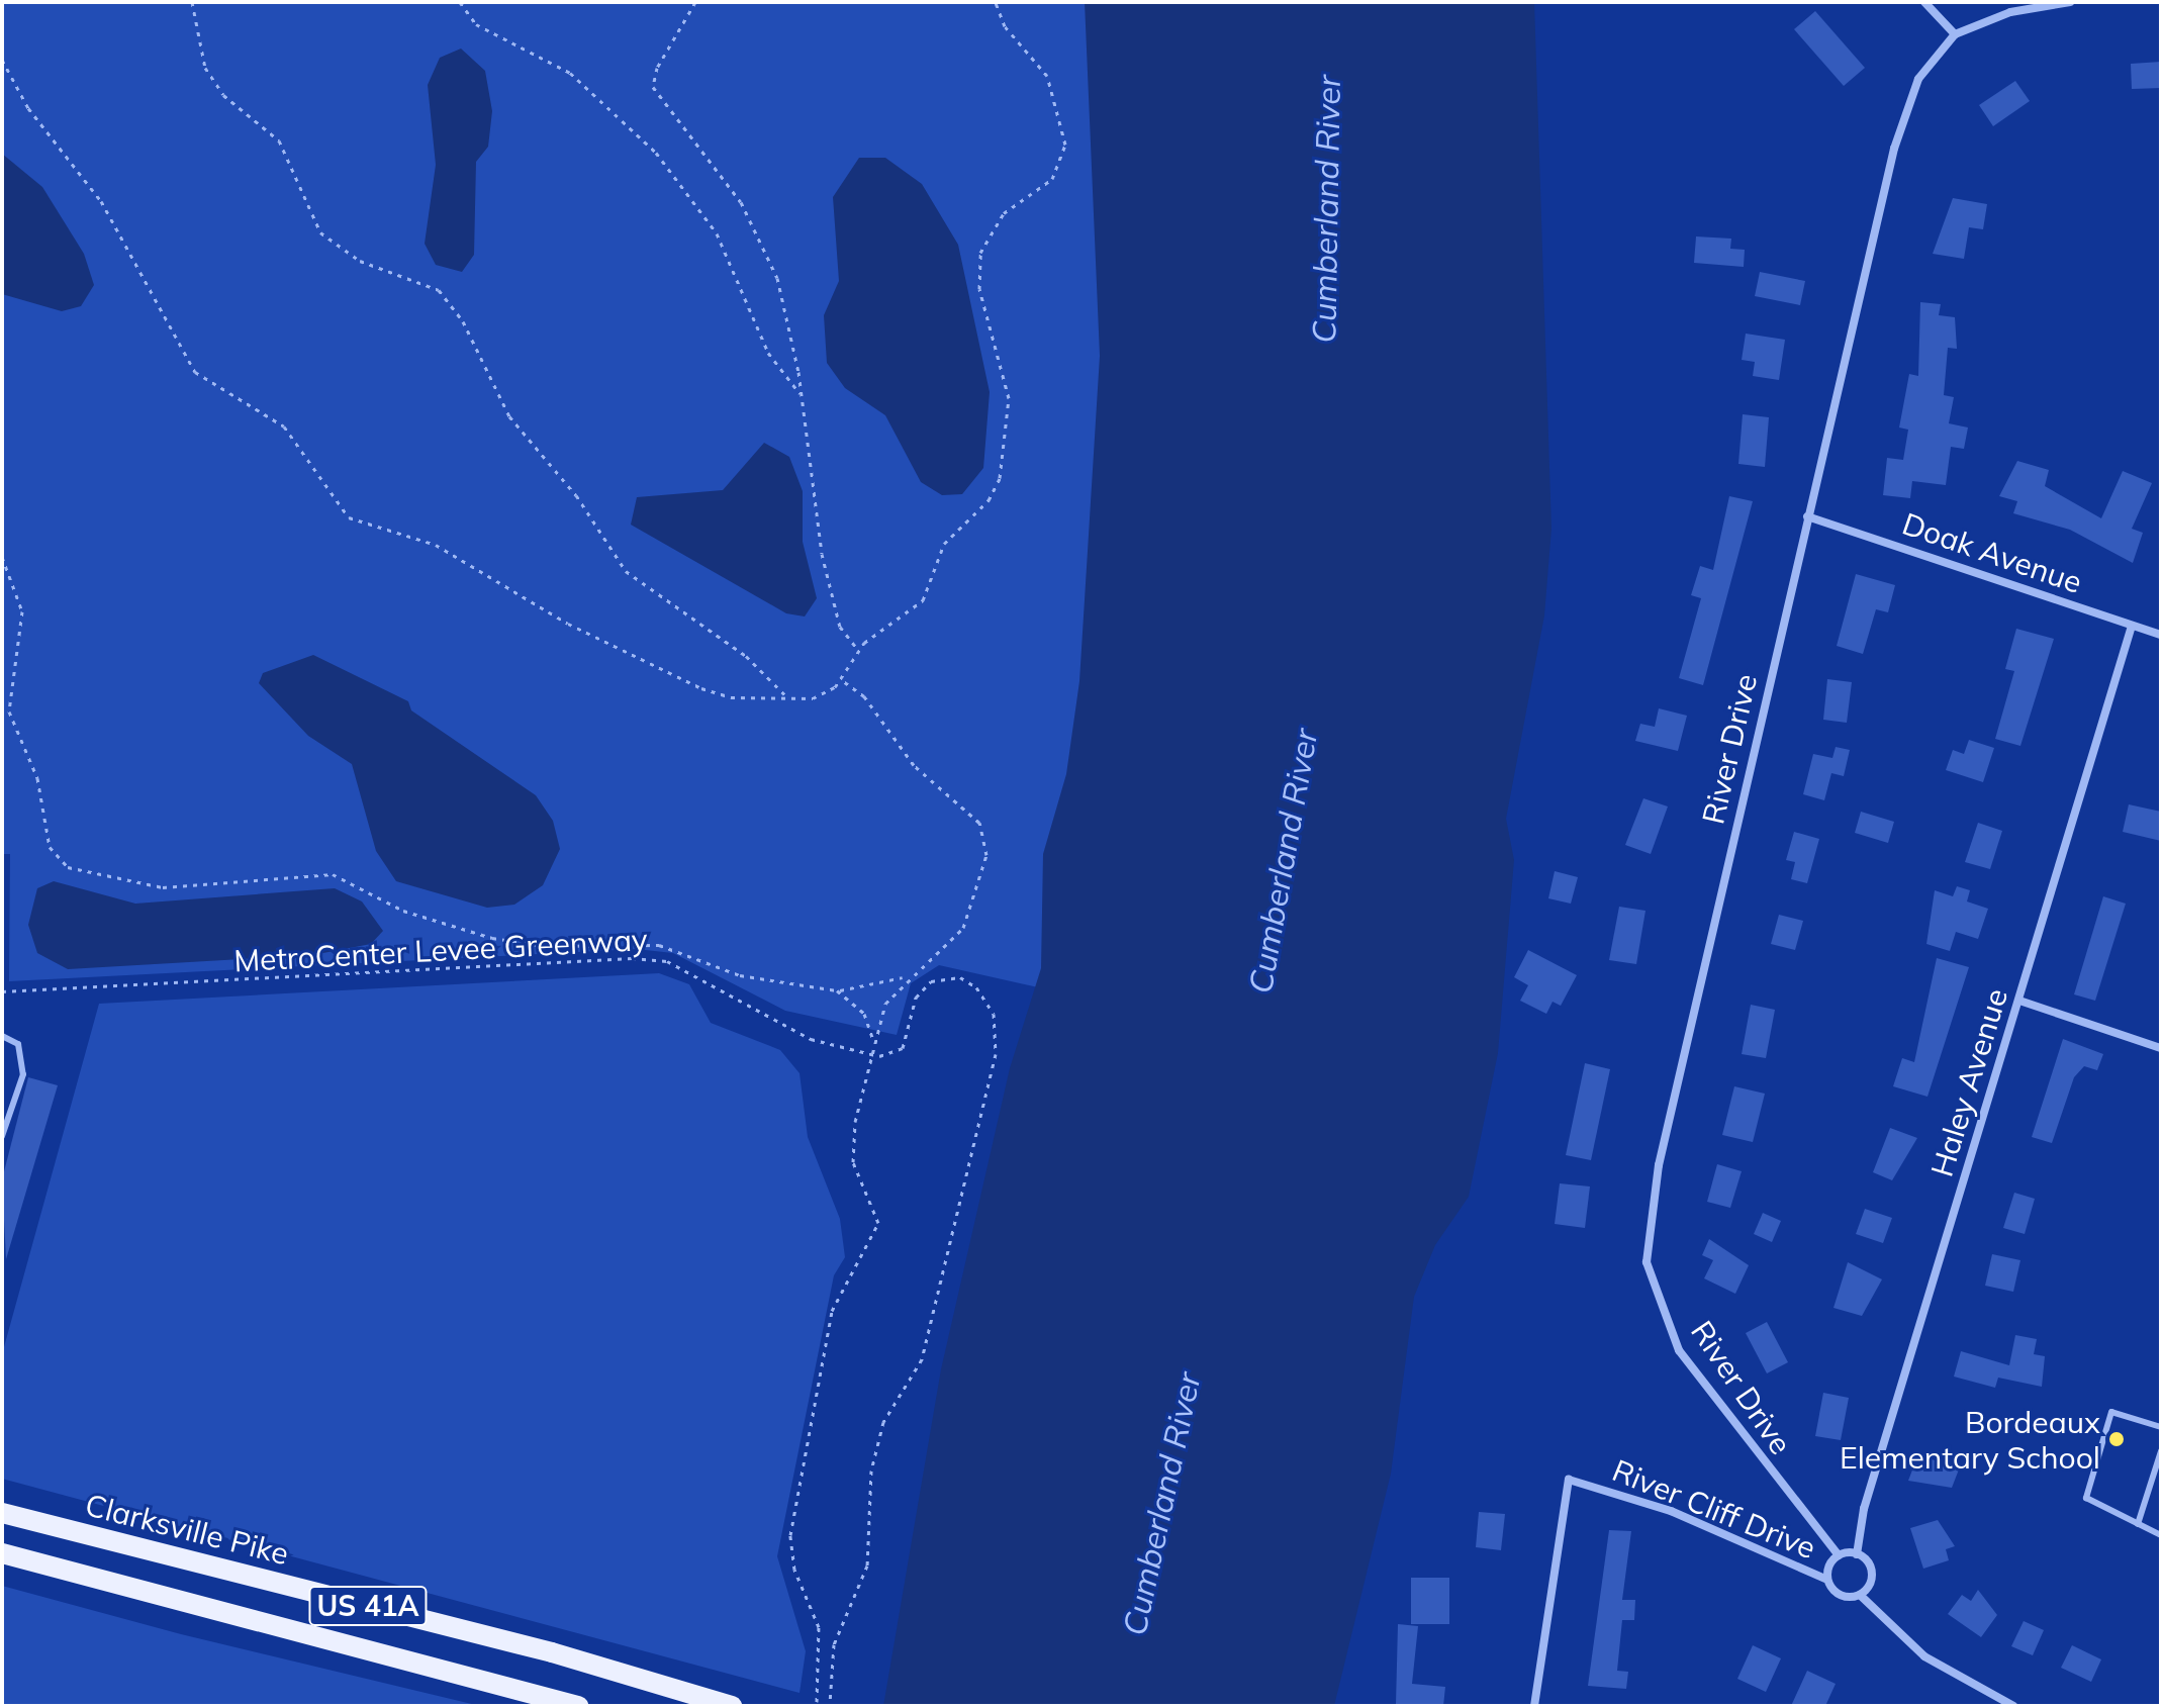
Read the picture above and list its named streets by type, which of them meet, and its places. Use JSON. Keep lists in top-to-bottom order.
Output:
{
  "streets": {
    "main road": ["Clarksville Pike", "US 41A"],
    "street": [
      "Doak Avenue",
      "River Drive",
      "Haley Avenue",
      "River Cliff Drive"
    ],
    "path": ["MetroCenter Levee Greenway"]
  },
  "crossings": [
    ["Doak Avenue", "River Drive"],
    ["Doak Avenue", "Haley Avenue"],
    ["River Drive", "Haley Avenue"],
    ["River Drive", "River Cliff Drive"],
    ["Haley Avenue", "River Cliff Drive"]
  ],
  "water": ["Cumberland River"],
  "places": ["Bordeaux Elementary School"]
}
